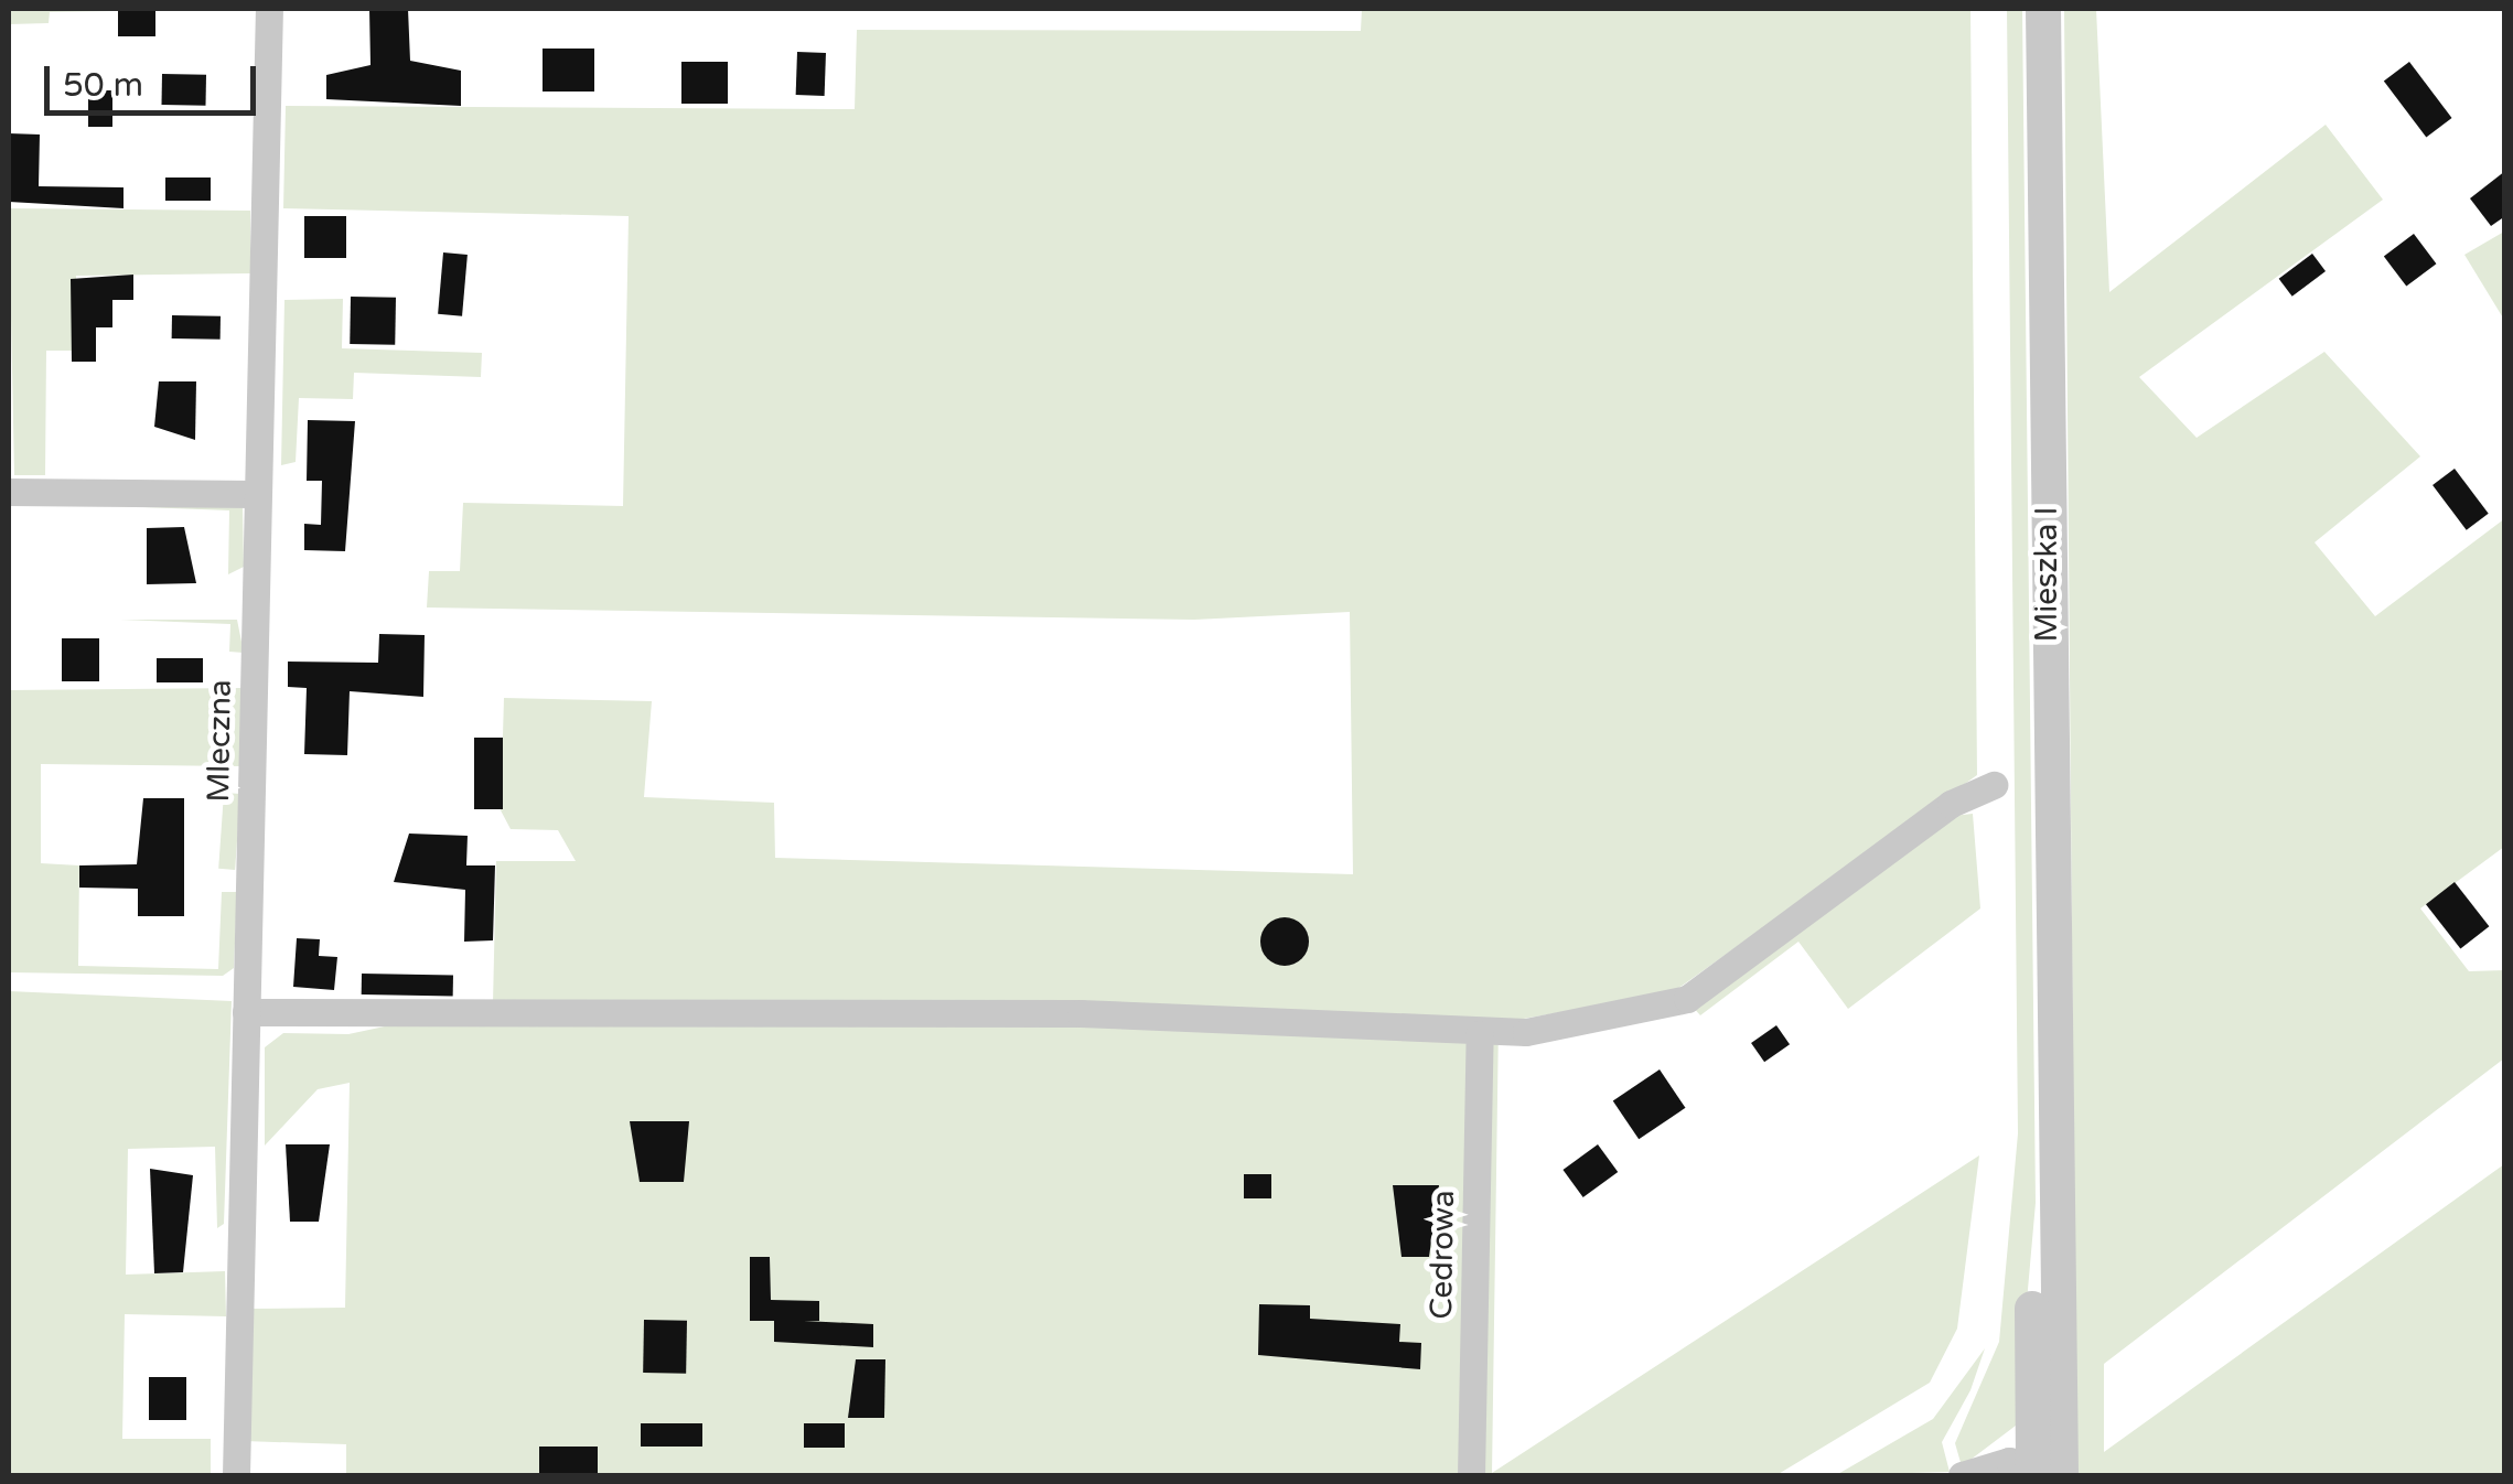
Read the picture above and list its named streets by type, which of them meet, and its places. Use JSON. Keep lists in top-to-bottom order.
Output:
{
  "streets": {
    "street": ["Mieszka I", "Mleczna", "Cedrowa"]
  },
  "scale_bar": "50 m"
}
